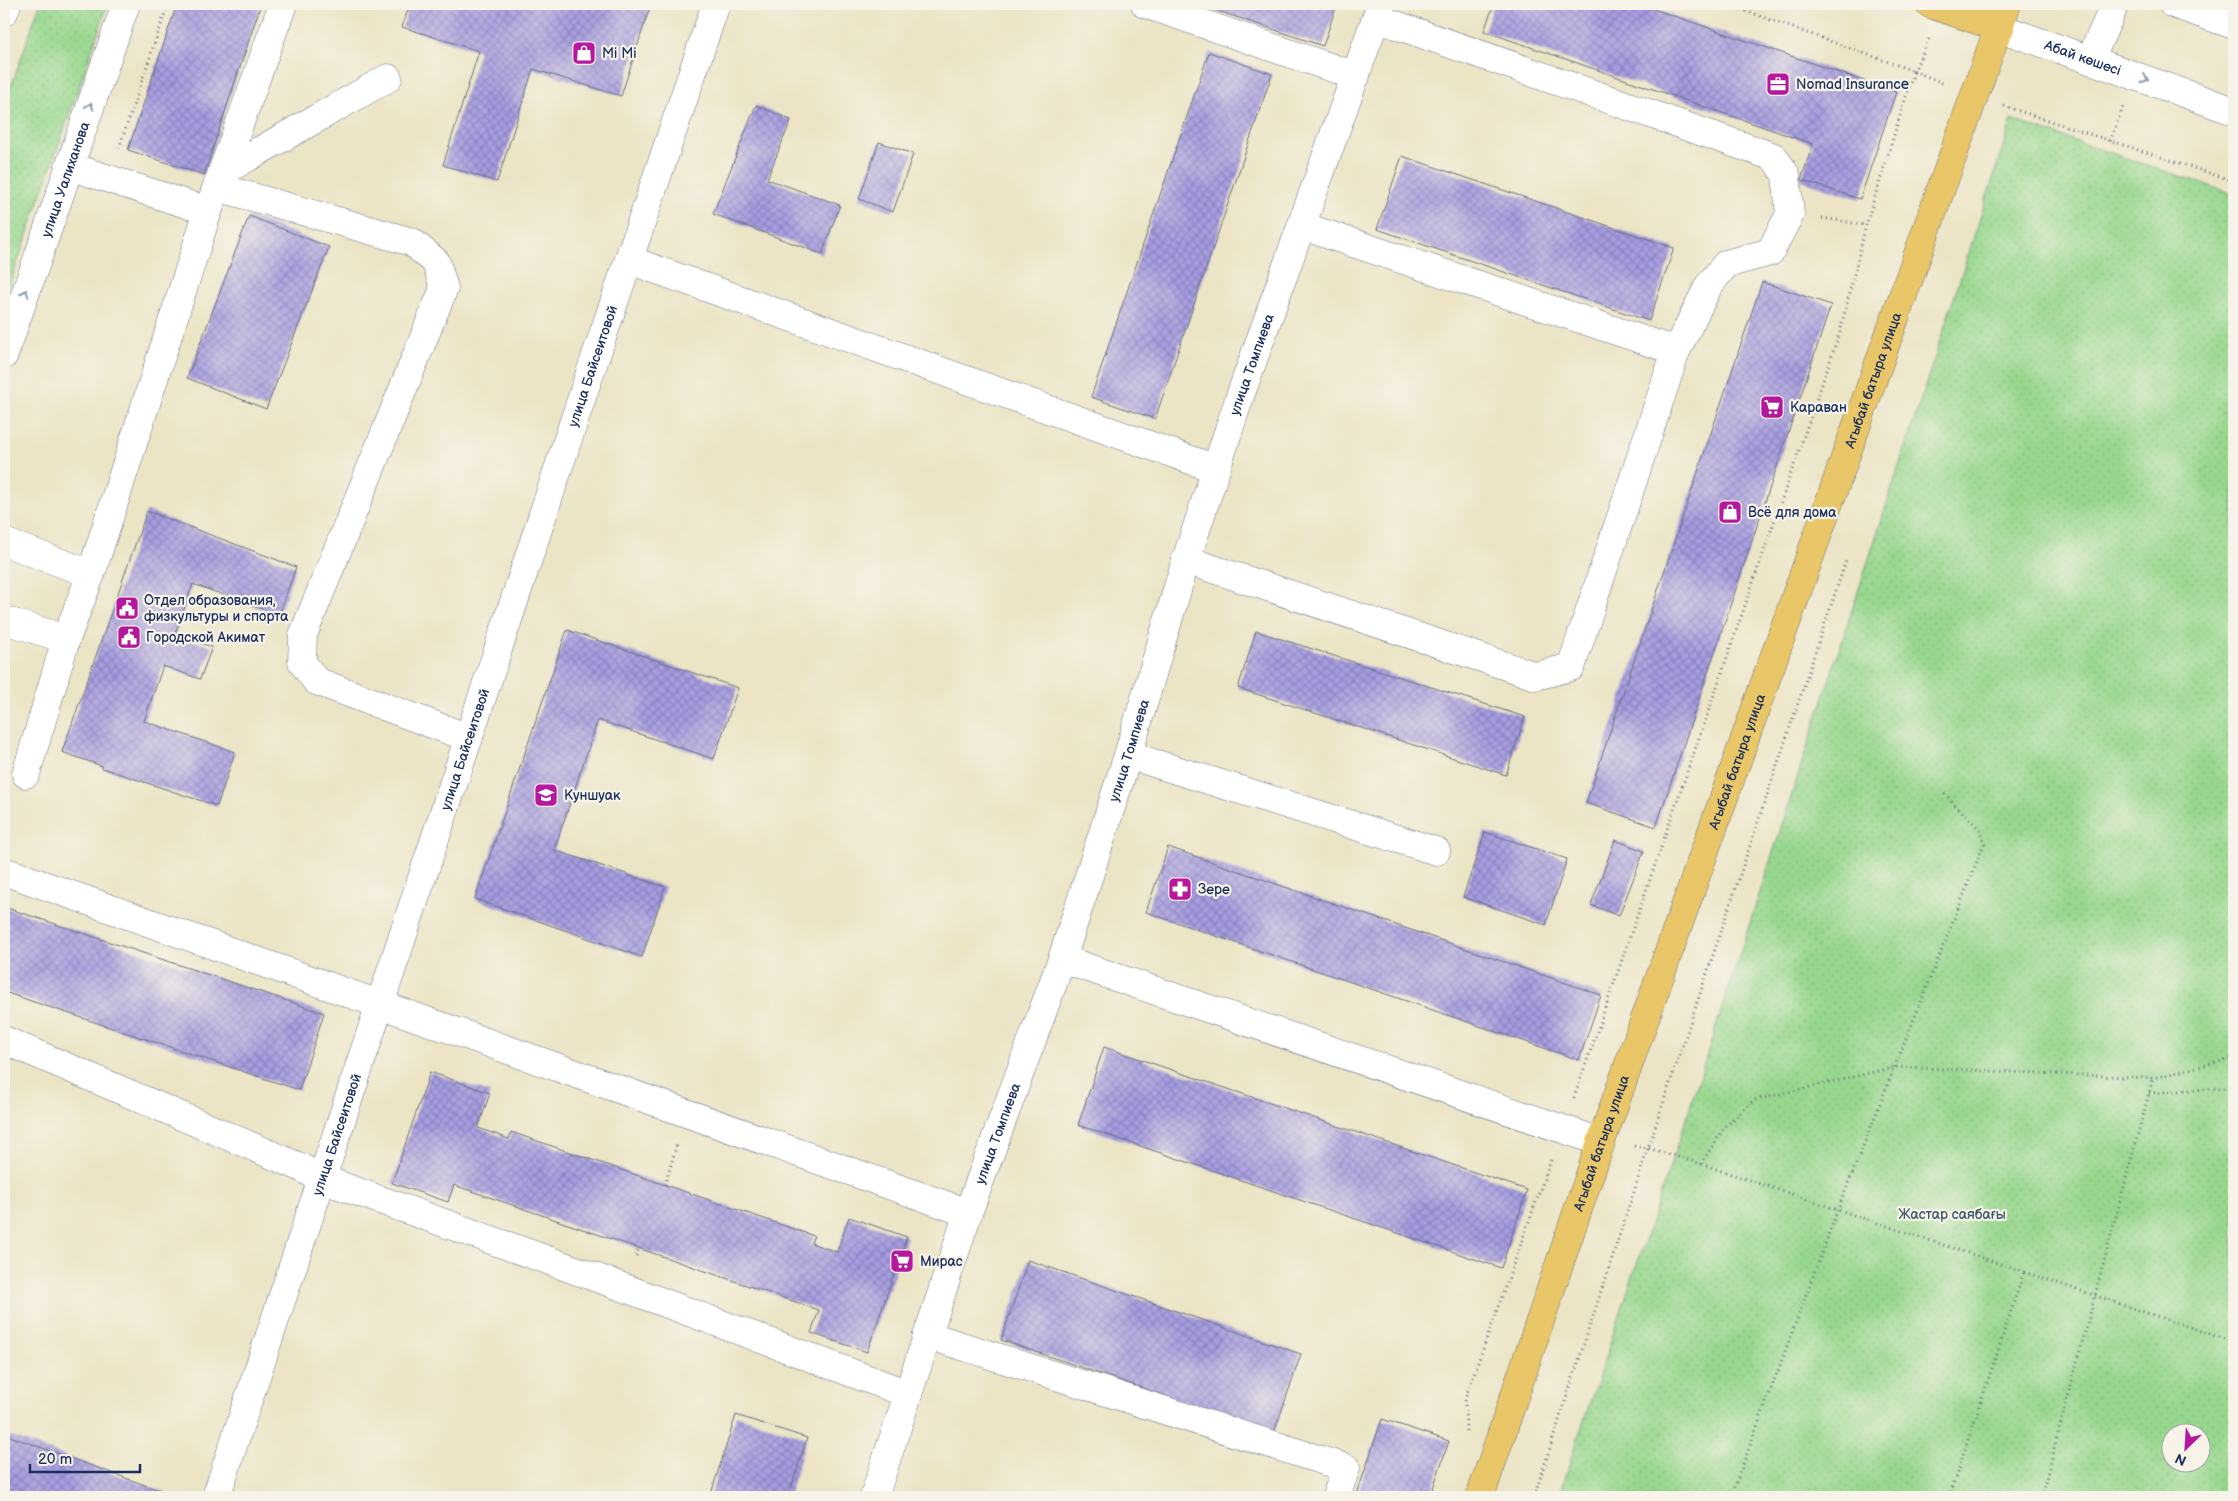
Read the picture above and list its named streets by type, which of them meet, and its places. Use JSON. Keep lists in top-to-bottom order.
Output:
{
  "streets": {
    "main road": ["Абай көшесі", "Агыбай батыра улица"],
    "street": ["улица Уалиханова", "улица Томпиева", "улица Байсеитовой"]
  },
  "crossings": [
    ["Абай көшесі", "Агыбай батыра улица"]
  ],
  "parks": ["Жастар саябағы"],
  "places": {
    "shop": ["Mi Mi", "Всё для дома"],
    "office": ["Nomad Insurance"],
    "supermarket": ["Караван", "Мирас"],
    "public building": ["Отдел образования, физкультуры и спорта", "Городской Акимат"],
    "school or university": ["Куншуак"],
    "pharmacy": ["Зере"]
  },
  "scale_bar": "20 m",
  "north": "bottom left"
}
